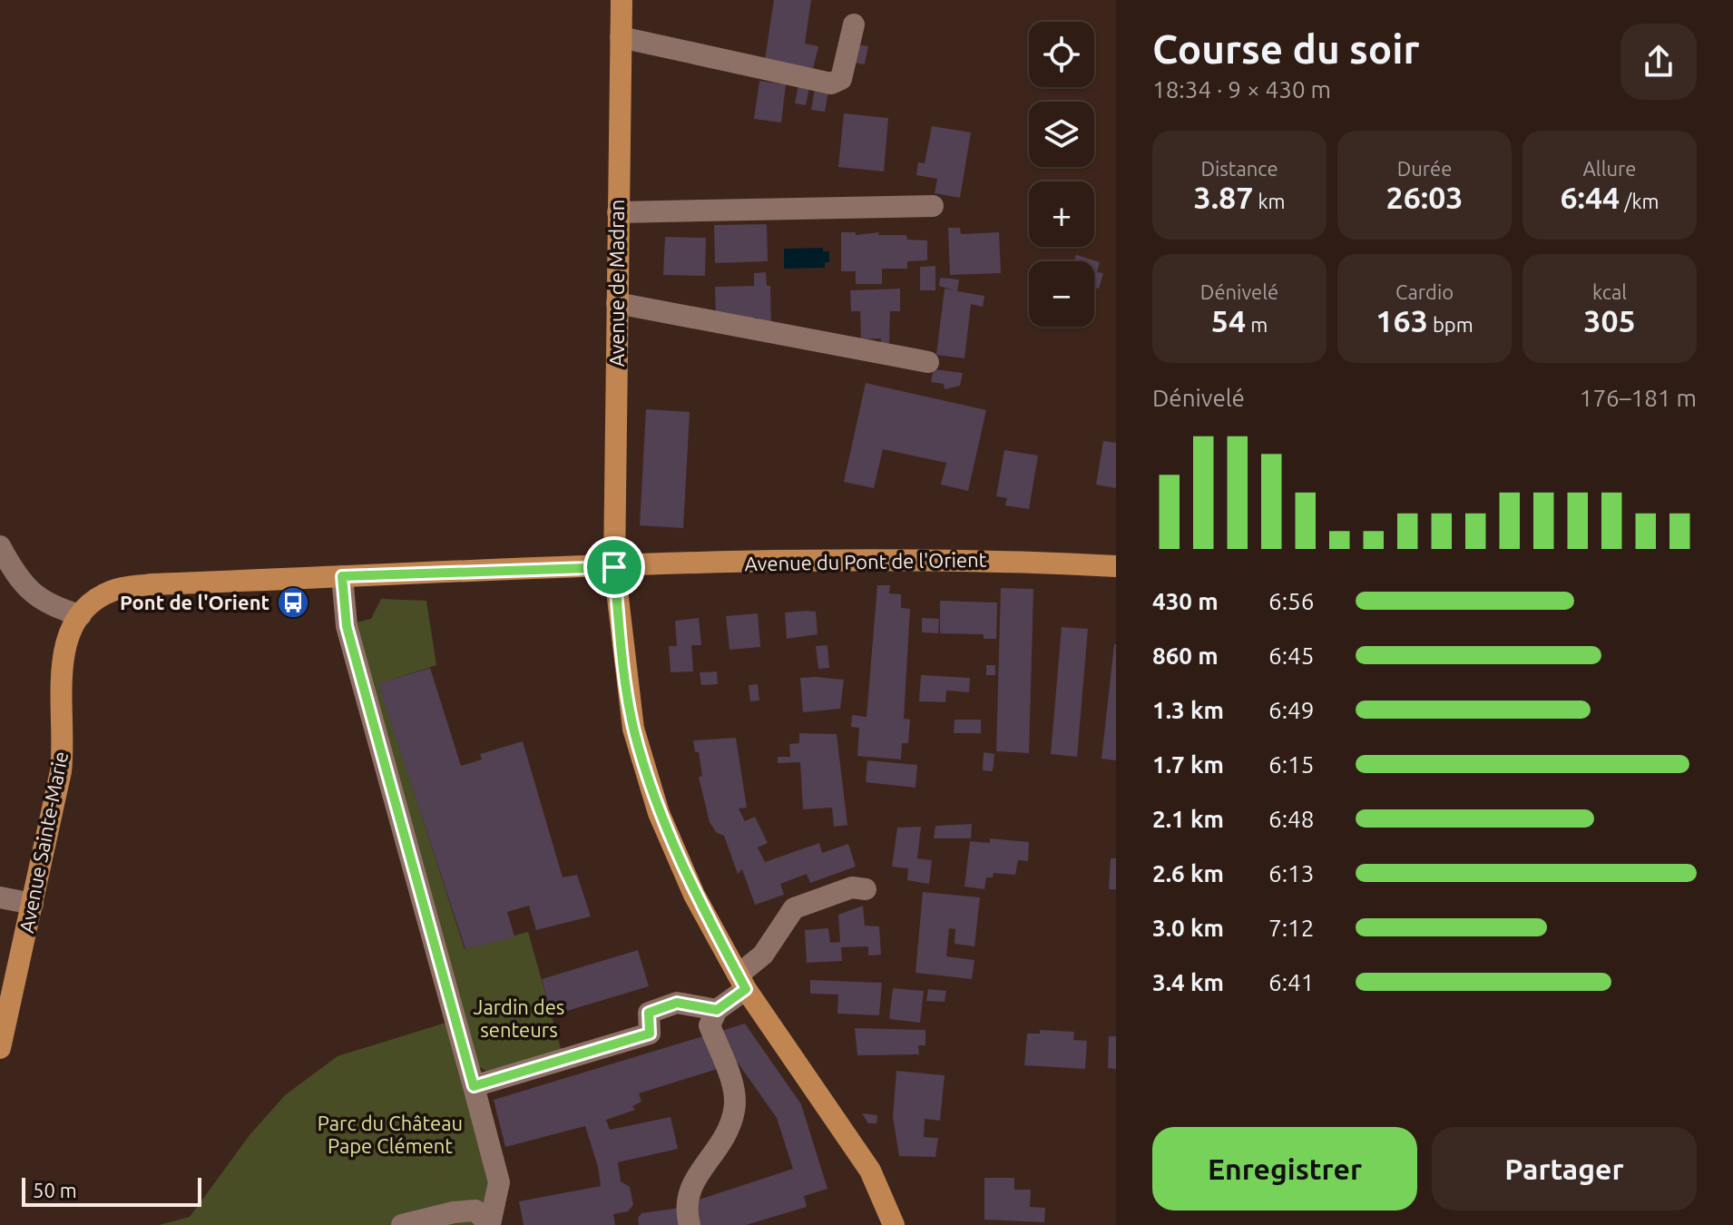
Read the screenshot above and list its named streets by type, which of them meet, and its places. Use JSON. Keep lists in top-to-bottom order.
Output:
{
  "streets": {
    "main road": ["Avenue de Madran", "Avenue du Pont de l'Orient", "Avenue Sainte-Marie"]
  },
  "crossings": [
    ["Avenue de Madran", "Avenue du Pont de l'Orient"],
    ["Avenue de Madran", "Avenue Sainte-Marie"],
    ["Avenue du Pont de l'Orient", "Avenue Sainte-Marie"]
  ],
  "parks": ["Jardin des senteurs", "Parc du Château Pape Clément"],
  "places": {
    "bus stop": ["Pont de l'Orient"]
  },
  "scale_bar": "50 m",
  "page": {
    "heading": ["Course du soir", "18:34 · 9 × 430 m"],
    "map_buttons": ["+", "−"],
    "stats": [
      ["Distance", "3.87 km"],
      ["Durée", "26:03"],
      ["Allure", "6:44 /km"],
      ["Dénivelé", "54 m"],
      ["Cardio", "163 bpm"],
      ["kcal", "305"]
    ],
    "chart": ["Dénivelé", "176–181 m"],
    "list": [
      {
        "name": "430 m",
        "note": "6:56"
      },
      {
        "name": "860 m",
        "note": "6:45"
      },
      {
        "name": "1.3 km",
        "note": "6:49"
      },
      {
        "name": "1.7 km",
        "note": "6:15"
      },
      {
        "name": "2.1 km",
        "note": "6:48"
      },
      {
        "name": "2.6 km",
        "note": "6:13"
      },
      {
        "name": "3.0 km",
        "note": "7:12"
      },
      {
        "name": "3.4 km",
        "note": "6:41"
      }
    ],
    "buttons": ["Enregistrer", "Partager"],
    "scale": "50 m"
  }
}
